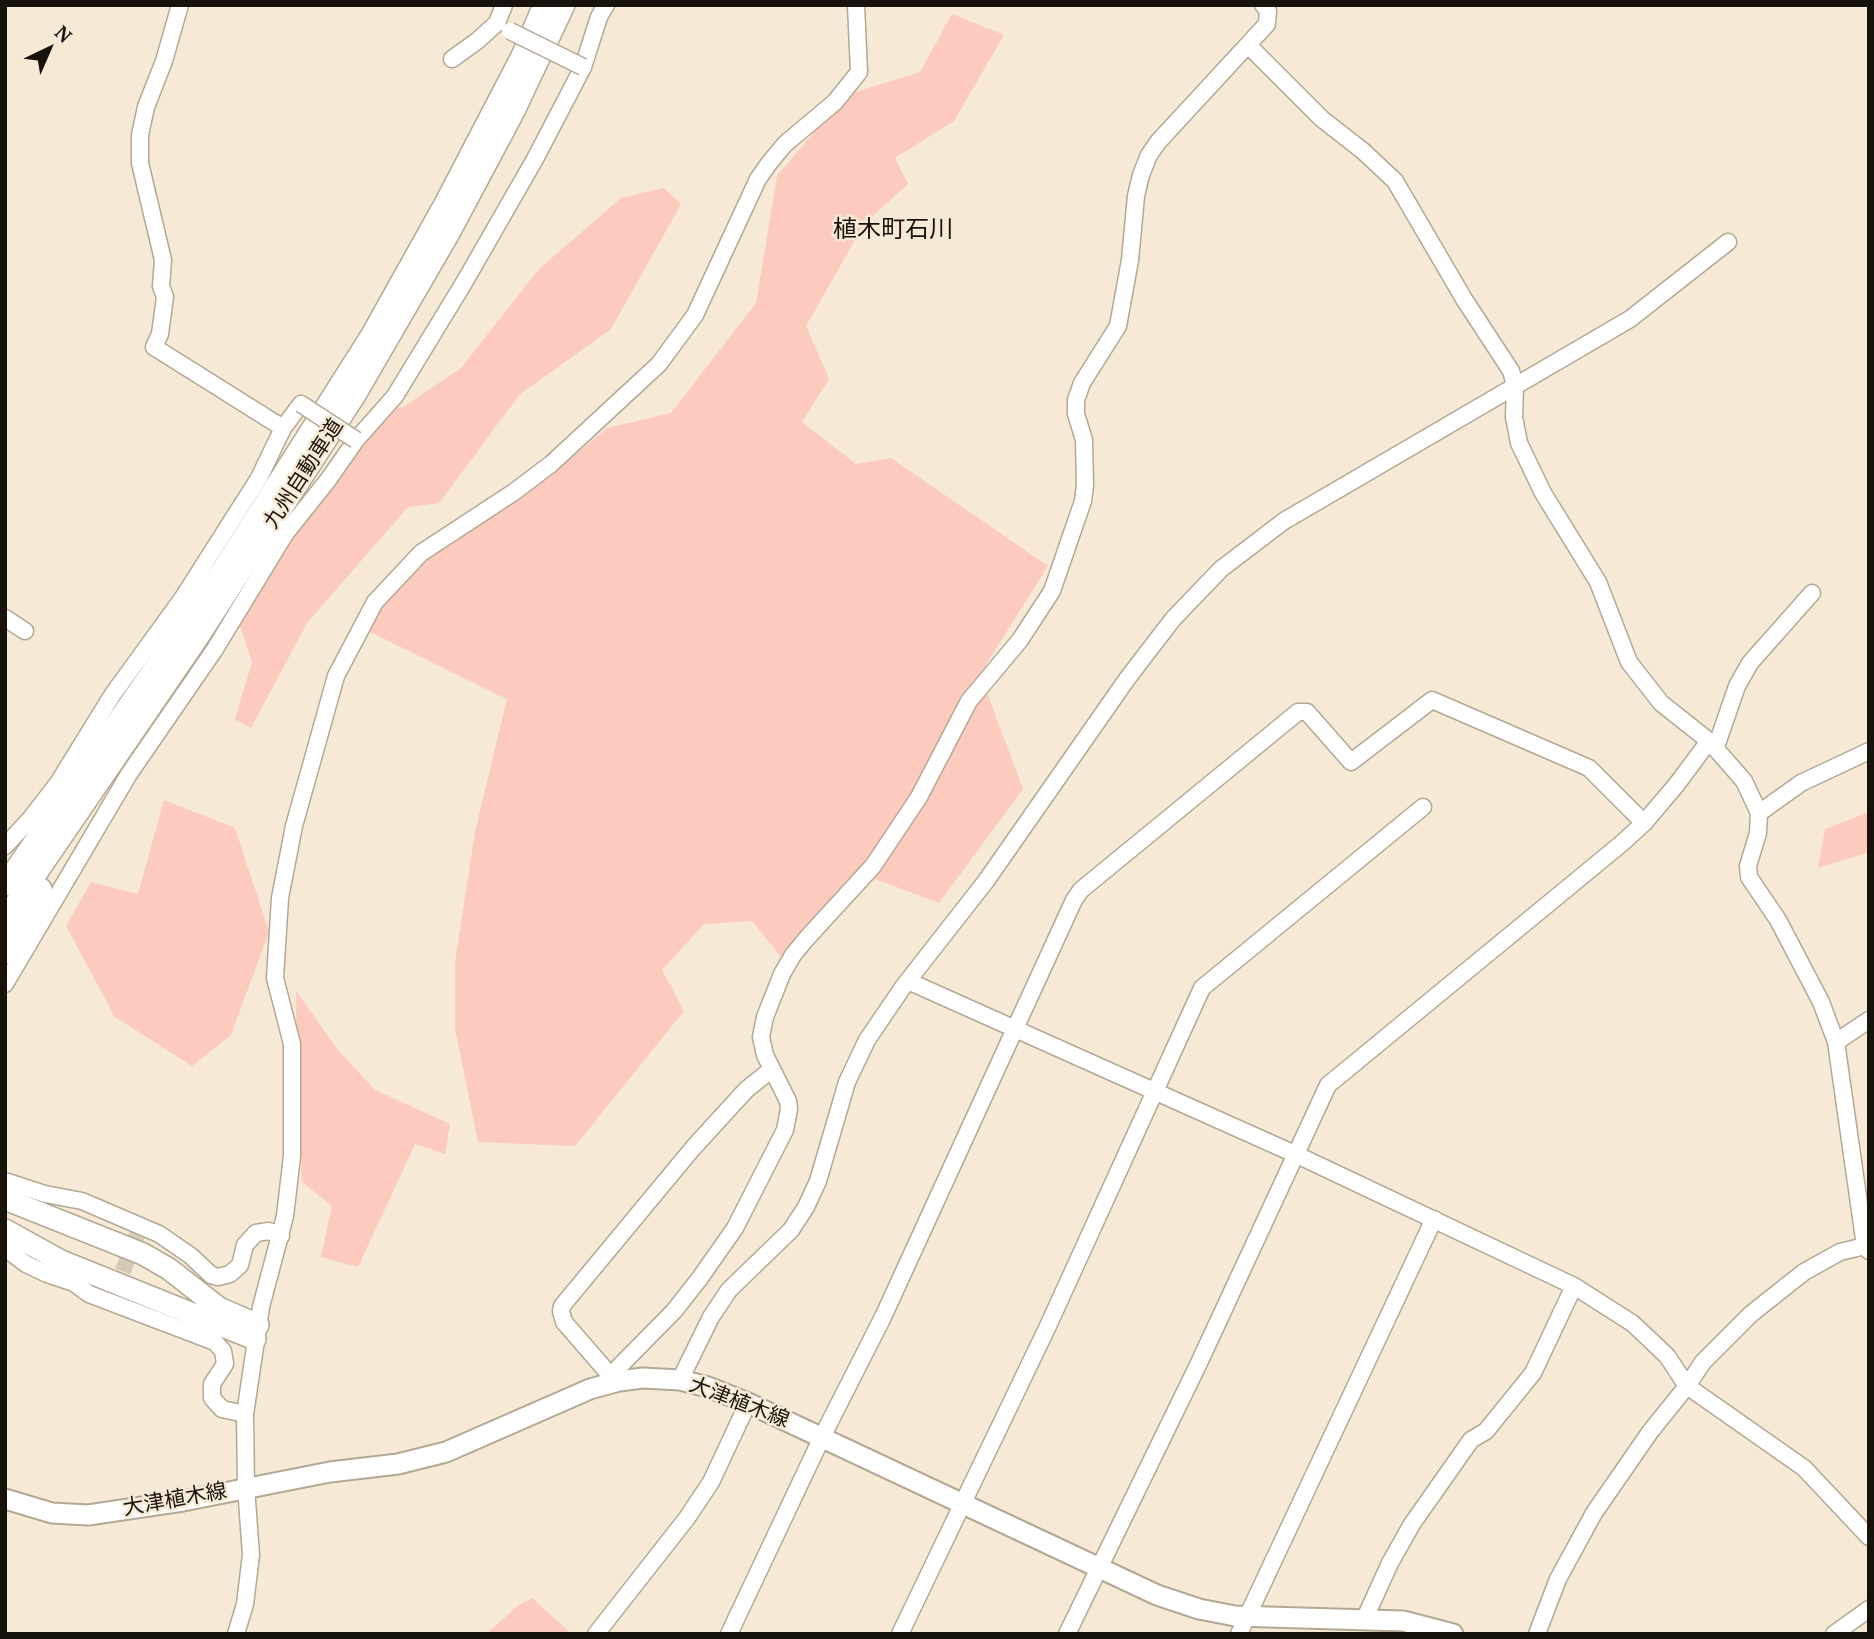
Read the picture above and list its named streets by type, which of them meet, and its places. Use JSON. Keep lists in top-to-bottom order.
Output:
{
  "streets": {
    "highway": ["九州自動車道"],
    "main road": ["大津植木線"]
  },
  "districts": ["植木町石川"],
  "north": "top right"
}
